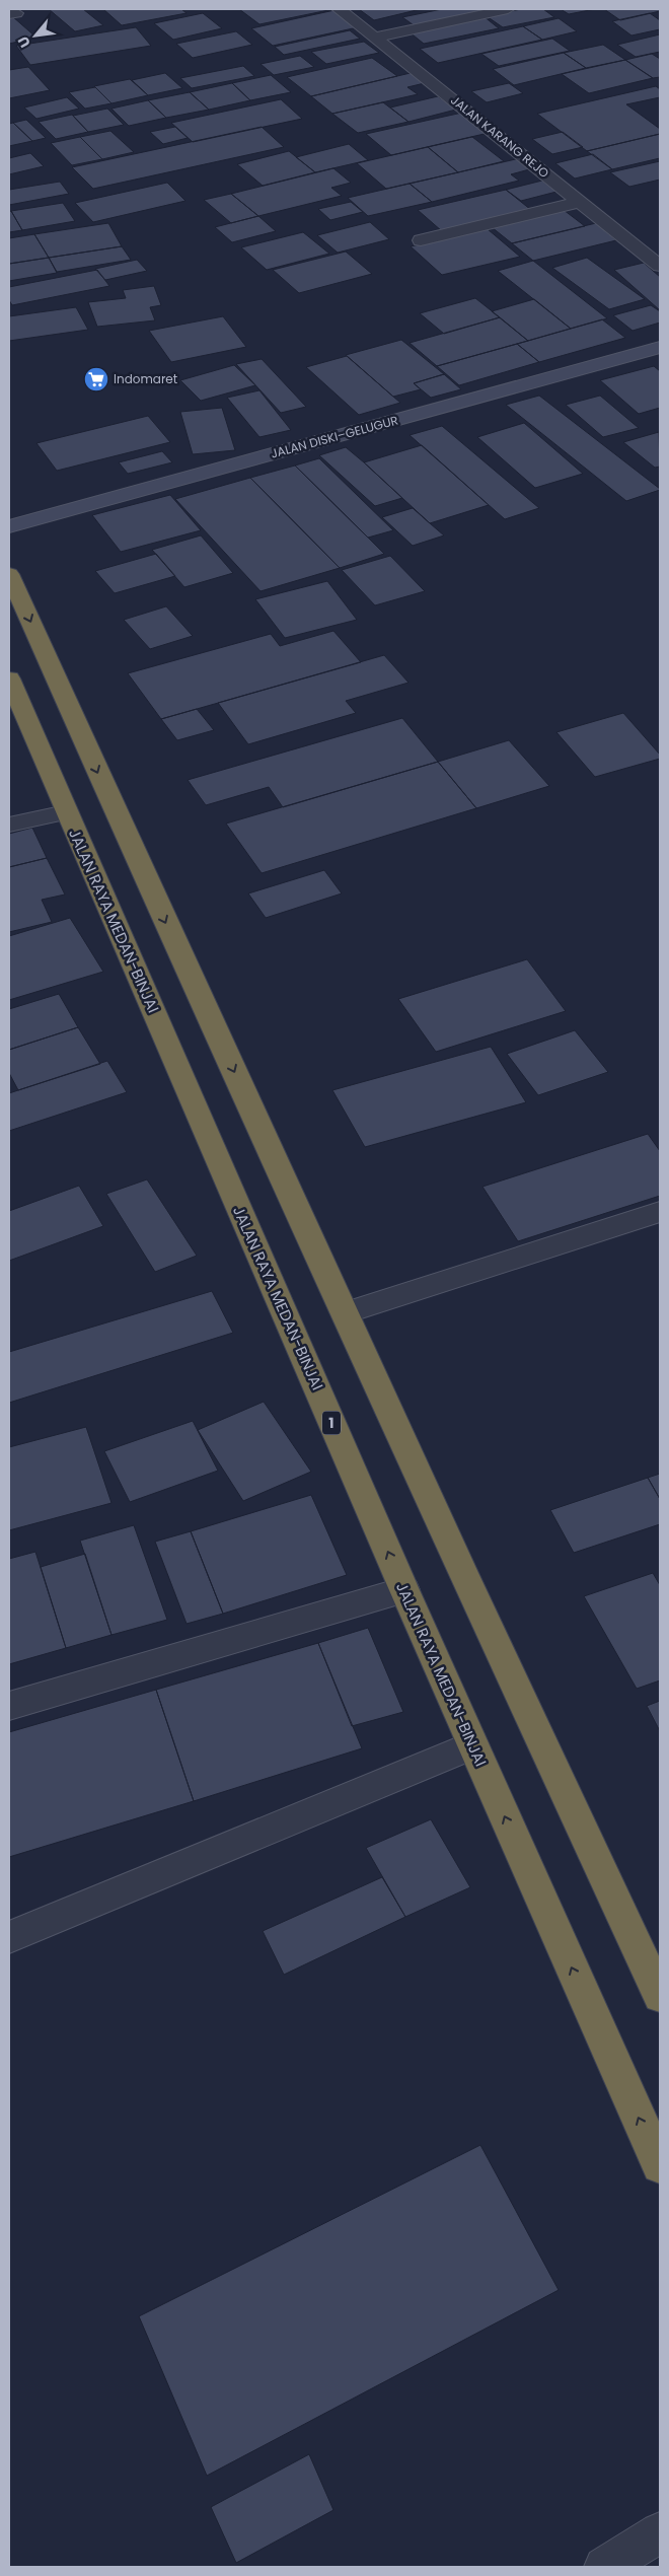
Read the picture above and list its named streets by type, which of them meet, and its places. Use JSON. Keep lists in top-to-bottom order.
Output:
{
  "streets": {
    "highway": ["JALAN RAYA MEDAN-BINJAI", "1"],
    "main road": ["JALAN DISKI–GELUGUR"],
    "street": ["JALAN KARANG REJO"]
  },
  "places": {
    "supermarket": ["Indomaret"]
  },
  "north": "bottom left"
}
